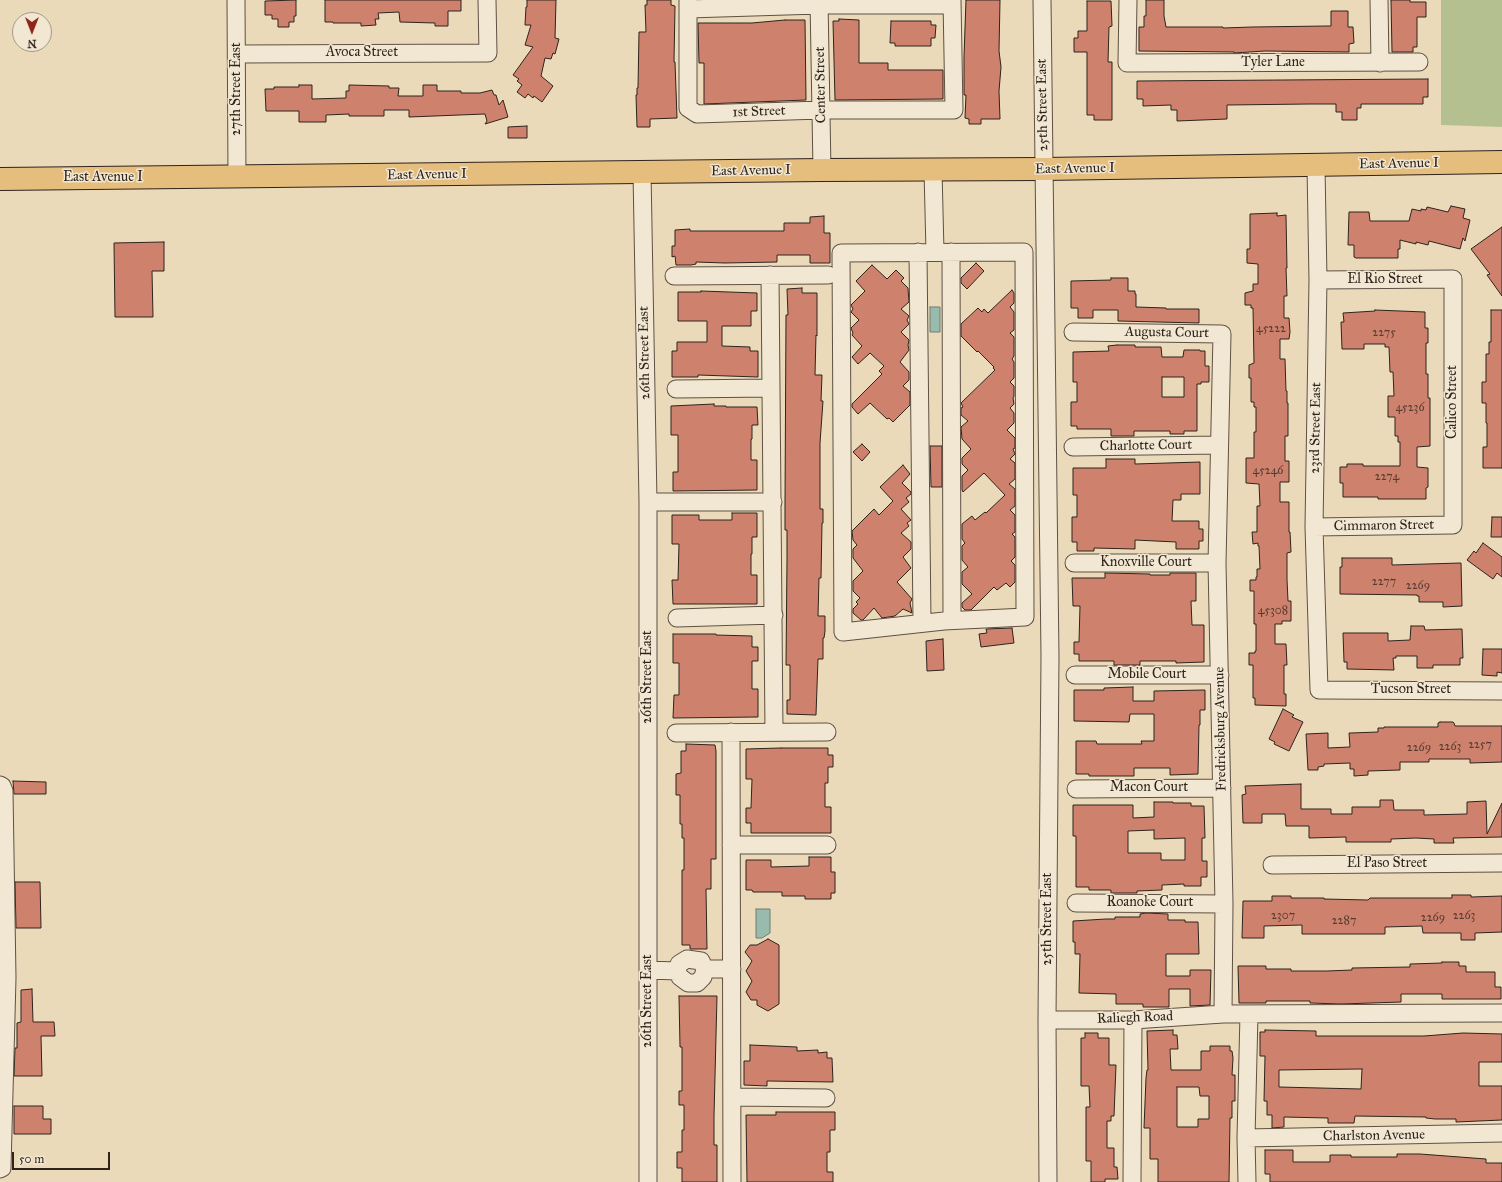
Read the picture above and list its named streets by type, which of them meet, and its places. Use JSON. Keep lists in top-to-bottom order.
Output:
{
  "streets": {
    "main road": ["East Avenue I"],
    "street": [
      "Avoca Street",
      "Tyler Lane",
      "Center Street",
      "27th Street East",
      "25th Street East",
      "1st Street",
      "El Rio Street",
      "Augusta Court",
      "26th Street East",
      "Calico Street",
      "23rd Street East",
      "Charlotte Court",
      "Cimmaron Street",
      "Knoxville Court",
      "Mobile Court",
      "Tucson Street",
      "Fredricksburg Avenue",
      "Macon Court",
      "El Paso Street",
      "Roanoke Court",
      "Raliegh Road",
      "Charlston Avenue"
    ]
  },
  "crossings": [
    ["Avoca Street", "27th Street East"],
    ["Center Street", "1st Street"],
    ["Center Street", "East Avenue I"],
    ["27th Street East", "East Avenue I"],
    ["25th Street East", "East Avenue I"],
    ["25th Street East", "Raliegh Road"],
    ["East Avenue I", "26th Street East"],
    ["East Avenue I", "23rd Street East"],
    ["El Rio Street", "Calico Street"],
    ["El Rio Street", "23rd Street East"],
    ["Augusta Court", "Charlotte Court"],
    ["Augusta Court", "Fredricksburg Avenue"],
    ["Calico Street", "Cimmaron Street"],
    ["23rd Street East", "Cimmaron Street"],
    ["23rd Street East", "Tucson Street"],
    ["Charlotte Court", "Fredricksburg Avenue"],
    ["Knoxville Court", "Fredricksburg Avenue"],
    ["Mobile Court", "Fredricksburg Avenue"],
    ["Fredricksburg Avenue", "Macon Court"],
    ["Fredricksburg Avenue", "Roanoke Court"],
    ["Fredricksburg Avenue", "Raliegh Road"]
  ],
  "house_numbers": [
    "45222",
    "2275",
    "45236",
    "45246",
    "2274",
    "2277",
    "2269",
    "45308",
    "2257",
    "2263",
    "2269",
    "2307",
    "2263",
    "2269",
    "2287"
  ],
  "scale_bar": "50 m",
  "north": "bottom"
}
